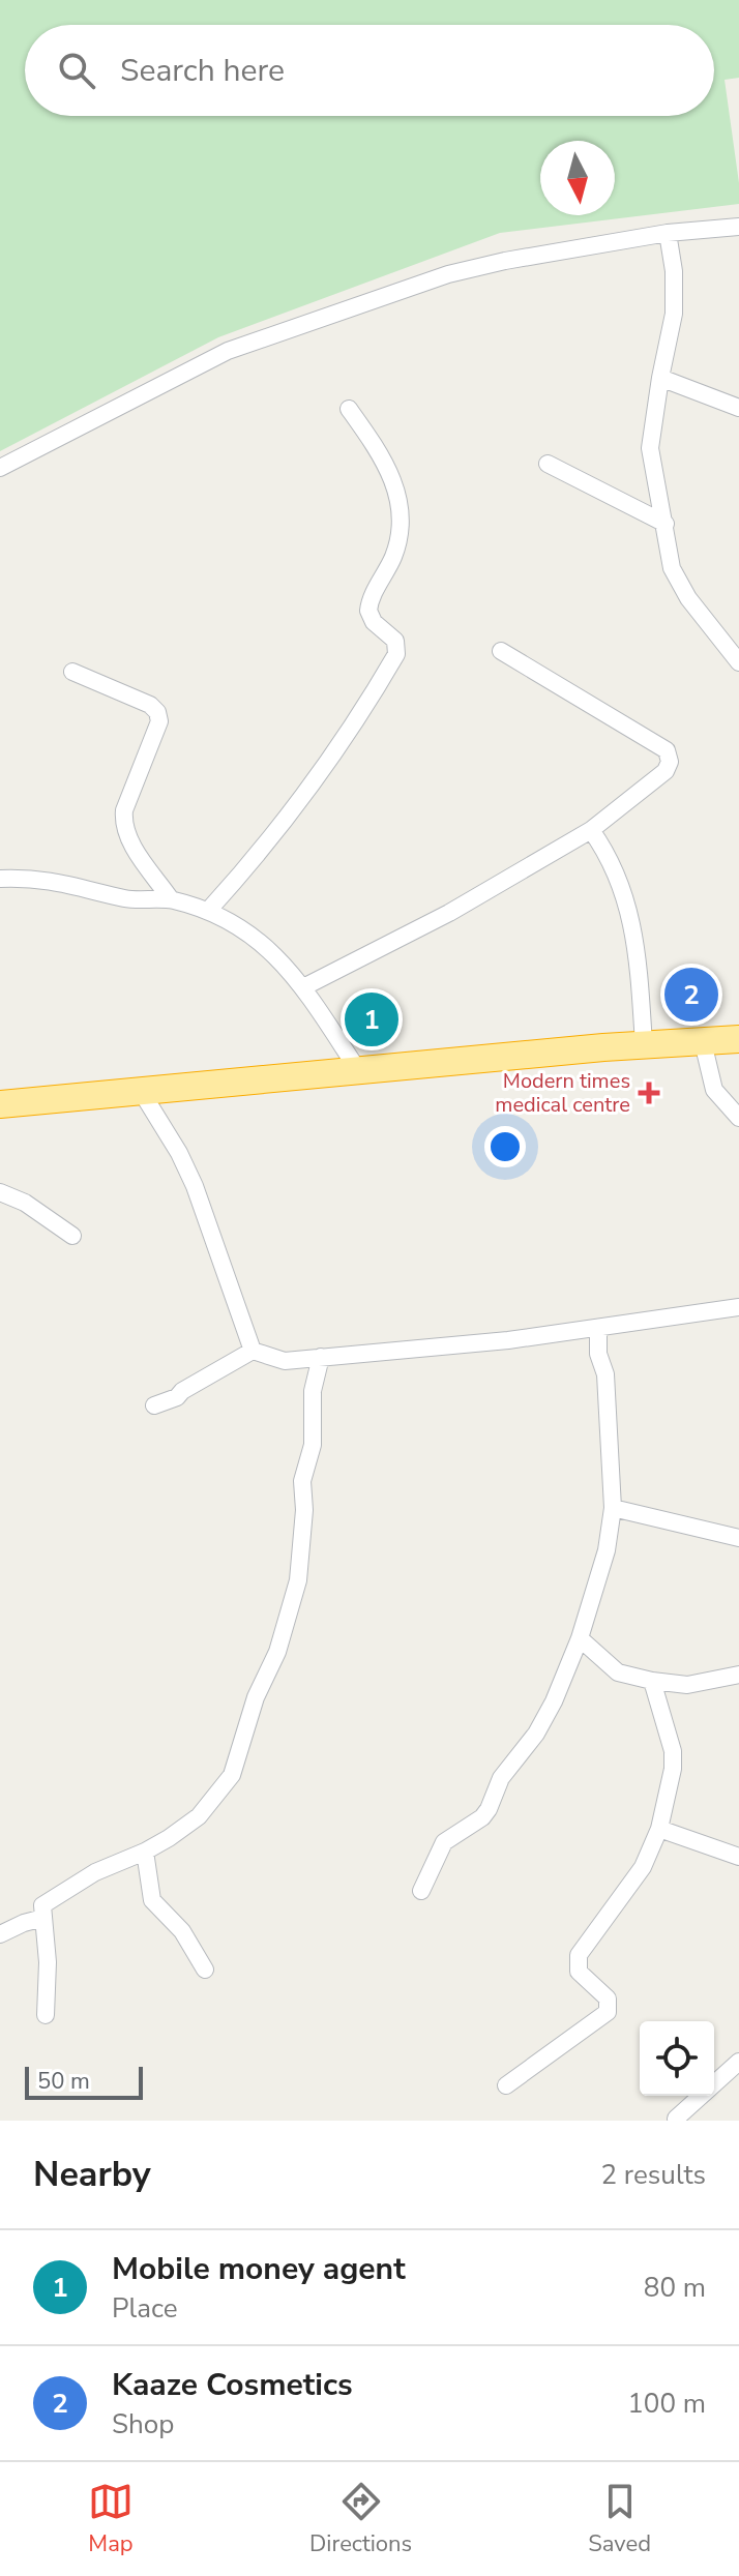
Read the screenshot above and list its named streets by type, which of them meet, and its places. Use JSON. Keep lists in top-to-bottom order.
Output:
{
  "places": {
    "health": ["Modern times medical centre"]
  },
  "scale_bar": "50 m",
  "north": "bottom",
  "page": {
    "search": "Search here",
    "pins": ["2", "1"],
    "scale": "50 m",
    "heading": ["Nearby", "2 results"],
    "list": [
      {
        "mark": "1",
        "name": "Mobile money agent",
        "note": "Place",
        "value": "80 m"
      },
      {
        "mark": "2",
        "name": "Kaaze Cosmetics",
        "note": "Shop",
        "value": "100 m"
      }
    ],
    "nav": ["Map", "Directions", "Saved"]
  }
}
